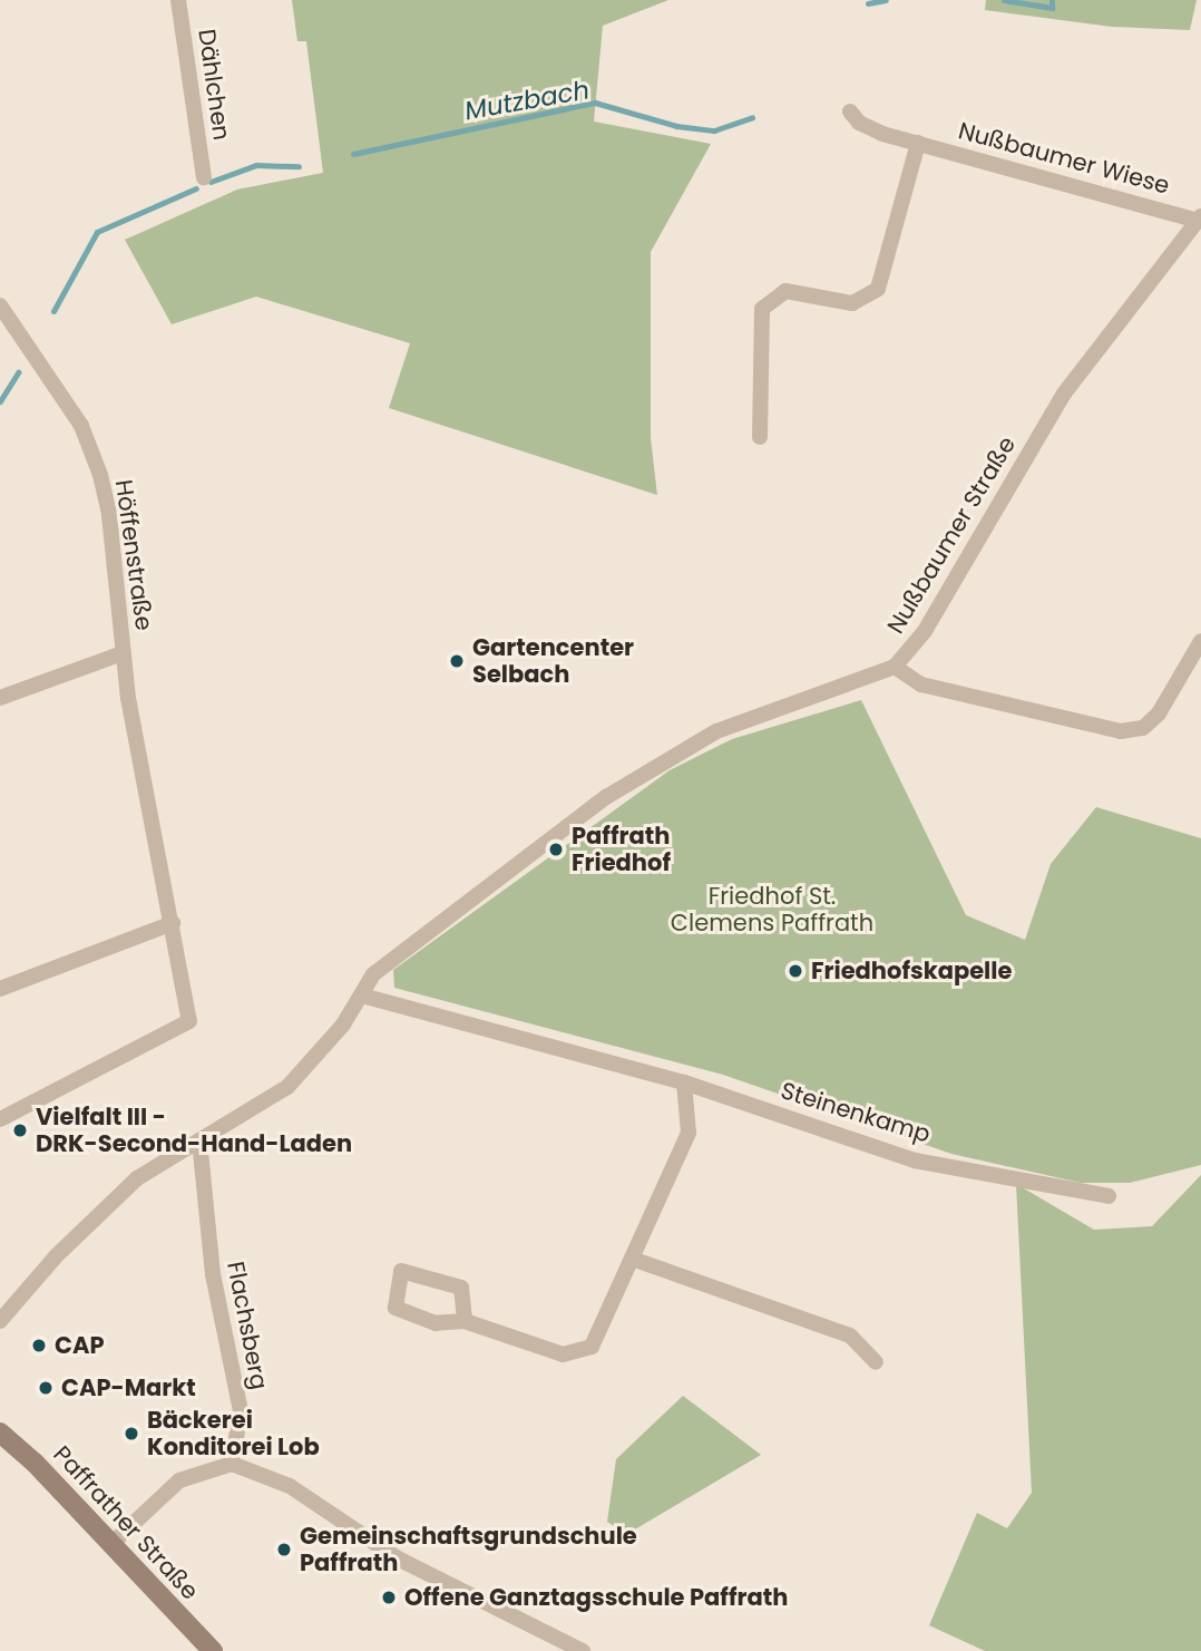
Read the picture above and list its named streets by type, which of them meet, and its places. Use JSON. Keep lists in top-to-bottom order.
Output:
{
  "streets": {
    "main road": ["Paffrather Straße"],
    "street": [
      "Dählchen",
      "Nußbaumer Wiese",
      "Nußbaumer Straße",
      "Höffenstraße",
      "Steinenkamp",
      "Flachsberg"
    ]
  },
  "crossings": [
    ["Nußbaumer Wiese", "Nußbaumer Straße"],
    ["Nußbaumer Straße", "Steinenkamp"],
    ["Nußbaumer Straße", "Flachsberg"]
  ],
  "water": ["Mutzbach"],
  "parks": ["Friedhof St. Clemens Paffrath"],
  "places": [
    "Gartencenter Selbach",
    "Paffrath Friedhof",
    "Friedhofskapelle",
    "Vielfalt III - DRK-Second-Hand-Laden",
    "CAP",
    "CAP-Markt",
    "Bäckerei Konditorei Lob",
    "Gemeinschaftsgrundschule Paffrath",
    "Offene Ganztagsschule Paffrath"
  ]
}
